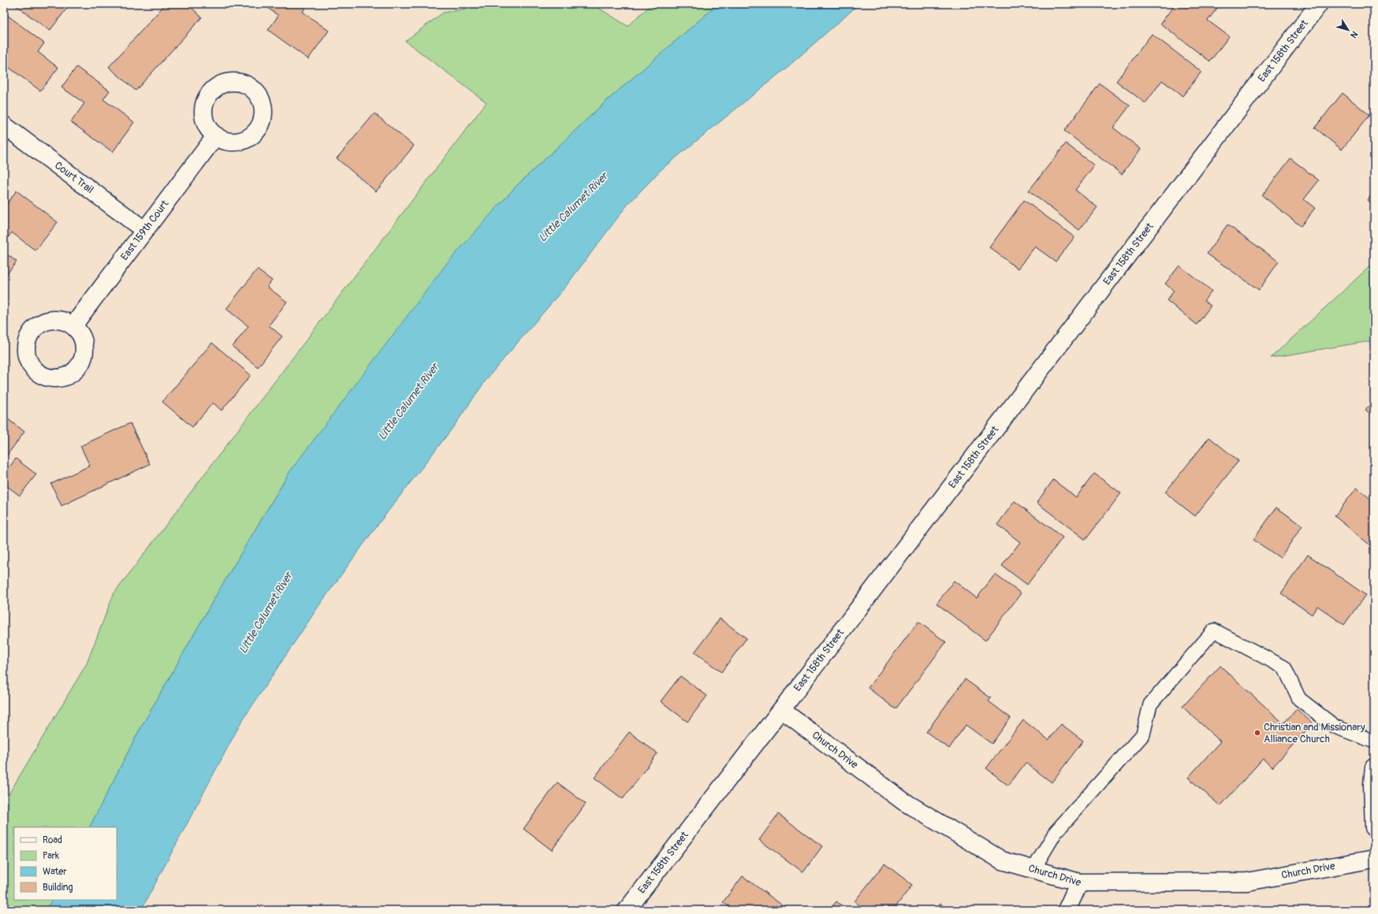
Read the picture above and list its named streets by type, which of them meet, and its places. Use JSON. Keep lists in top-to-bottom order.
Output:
{
  "streets": {
    "street": [
      "East 158th Street",
      "Court Trail",
      "East 159th Court",
      "Church Drive"
    ]
  },
  "crossings": [
    ["East 158th Street", "Church Drive"],
    ["Court Trail", "East 159th Court"]
  ],
  "water": ["Little Calumet River"],
  "places": ["Christian and Missionary Alliance Church"],
  "legend": [
    "Road",
    "Park",
    "Water",
    "Building"
  ],
  "north": "bottom right"
}
